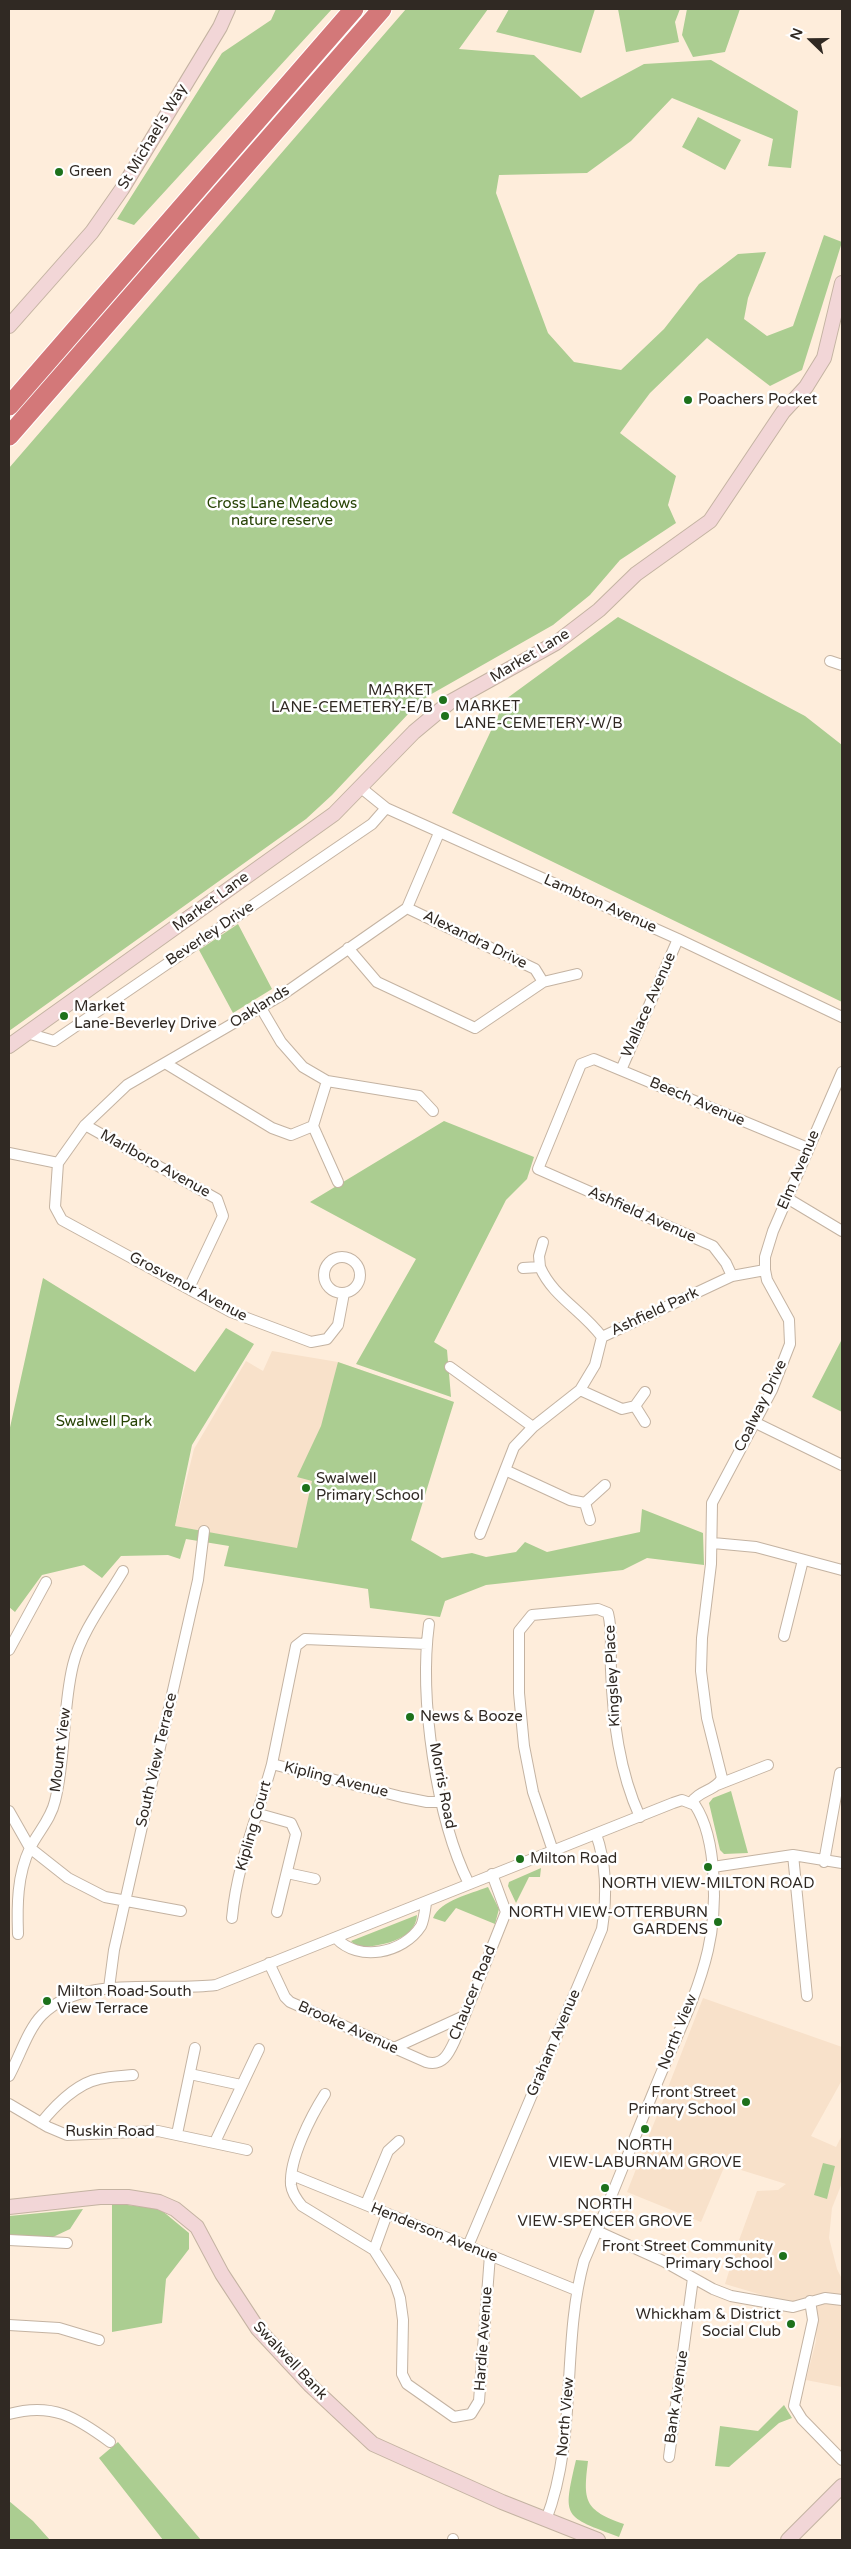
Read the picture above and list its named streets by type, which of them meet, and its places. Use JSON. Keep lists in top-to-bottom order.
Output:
{
  "streets": {
    "street": [
      "St Michael's Way",
      "Market Lane",
      "Lambton Avenue",
      "Beverley Drive",
      "Alexandra Drive",
      "Wallace Avenue",
      "Oaklands",
      "Beech Avenue",
      "Marlboro Avenue",
      "Elm Avenue",
      "Ashfield Avenue",
      "Grosvenor Avenue",
      "Ashfield Park",
      "Coalway Drive",
      "Kingsley Place",
      "Mount View",
      "South View Terrace",
      "Kipling Avenue",
      "Morris Road",
      "Kipling Court",
      "Chaucer Road",
      "Brooke Avenue",
      "North View",
      "Graham Avenue",
      "Ruskin Road",
      "Henderson Avenue",
      "Hardie Avenue",
      "Swalwell Bank",
      "Bank Avenue"
    ]
  },
  "crossings": [
    ["Market Lane", "Lambton Avenue"],
    ["Market Lane", "Beverley Drive"],
    ["Lambton Avenue", "Beverley Drive"],
    ["Lambton Avenue", "Wallace Avenue"],
    ["Alexandra Drive", "Oaklands"],
    ["Wallace Avenue", "Beech Avenue"],
    ["Oaklands", "Marlboro Avenue"],
    ["Oaklands", "Grosvenor Avenue"],
    ["Beech Avenue", "Elm Avenue"],
    ["Beech Avenue", "Ashfield Avenue"],
    ["Marlboro Avenue", "Grosvenor Avenue"],
    ["Elm Avenue", "Ashfield Park"],
    ["Elm Avenue", "Coalway Drive"],
    ["Ashfield Avenue", "Ashfield Park"],
    ["Ashfield Park", "Coalway Drive"],
    ["Kipling Avenue", "Morris Road"],
    ["Kipling Avenue", "Kipling Court"],
    ["Chaucer Road", "Brooke Avenue"],
    ["North View", "Henderson Avenue"],
    ["North View", "Swalwell Bank"],
    ["Graham Avenue", "Henderson Avenue"],
    ["Henderson Avenue", "Hardie Avenue"]
  ],
  "parks": ["Cross Lane Meadows nature reserve", "Swalwell Park"],
  "places": [
    "Green",
    "Poachers Pocket",
    "MARKET LANE-CEMETERY-E/B",
    "MARKET LANE-CEMETERY-W/B",
    "Market Lane-Beverley Drive",
    "Swalwell Primary School",
    "News & Booze",
    "Milton Road",
    "NORTH VIEW-MILTON ROAD",
    "NORTH VIEW-OTTERBURN GARDENS",
    "Milton Road-South View Terrace",
    "Front Street Primary School",
    "NORTH VIEW-LABURNAM GROVE",
    "NORTH VIEW-SPENCER GROVE",
    "Front Street Community Primary School",
    "Whickham & District Social Club"
  ],
  "north": "left"
}
